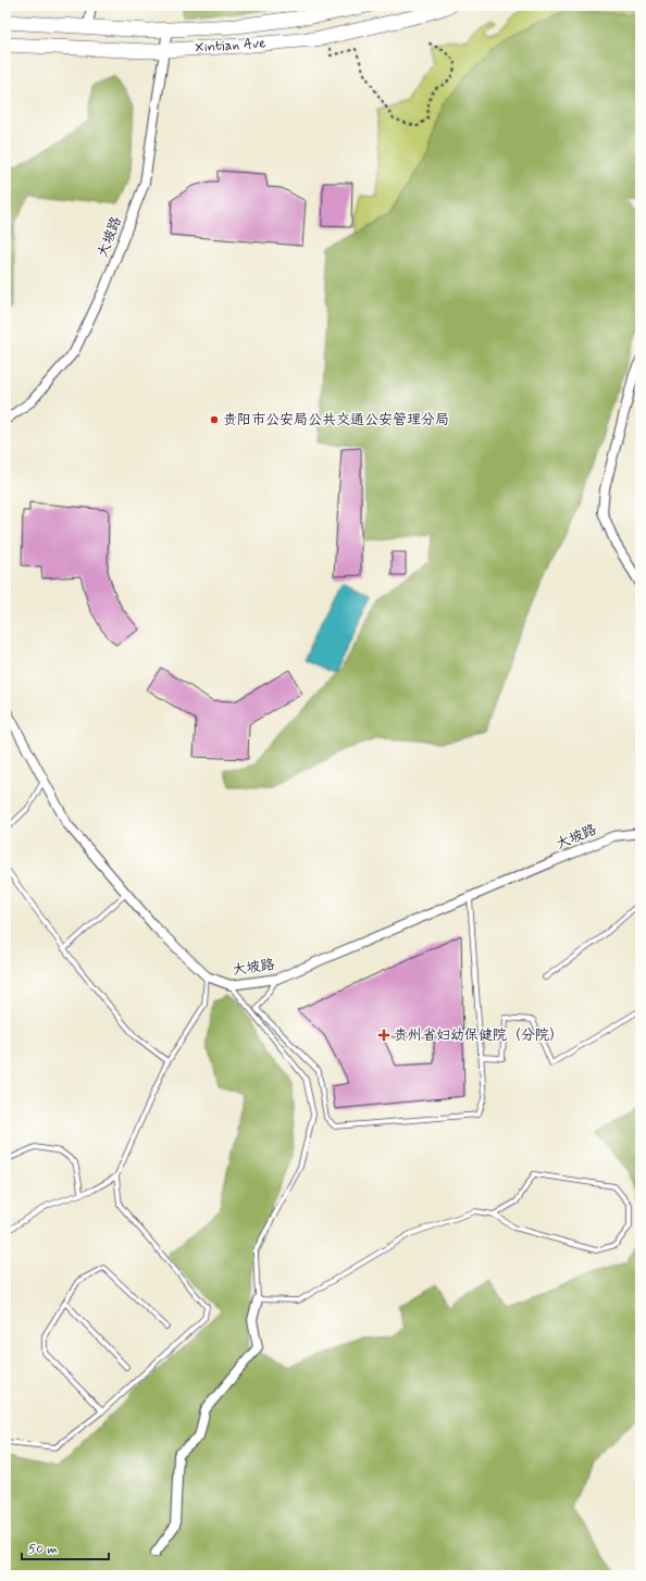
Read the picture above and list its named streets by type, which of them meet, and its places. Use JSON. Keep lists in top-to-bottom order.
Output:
{
  "streets": {
    "main road": ["Xintian Ave"],
    "street": ["大坡路"]
  },
  "crossings": [
    ["Xintian Ave", "大坡路"]
  ],
  "places": {
    "other": ["贵阳市公安局公共交通公安管理分局"],
    "health": ["贵州省妇幼保健院（分院）"]
  },
  "scale_bar": "50 m"
}
